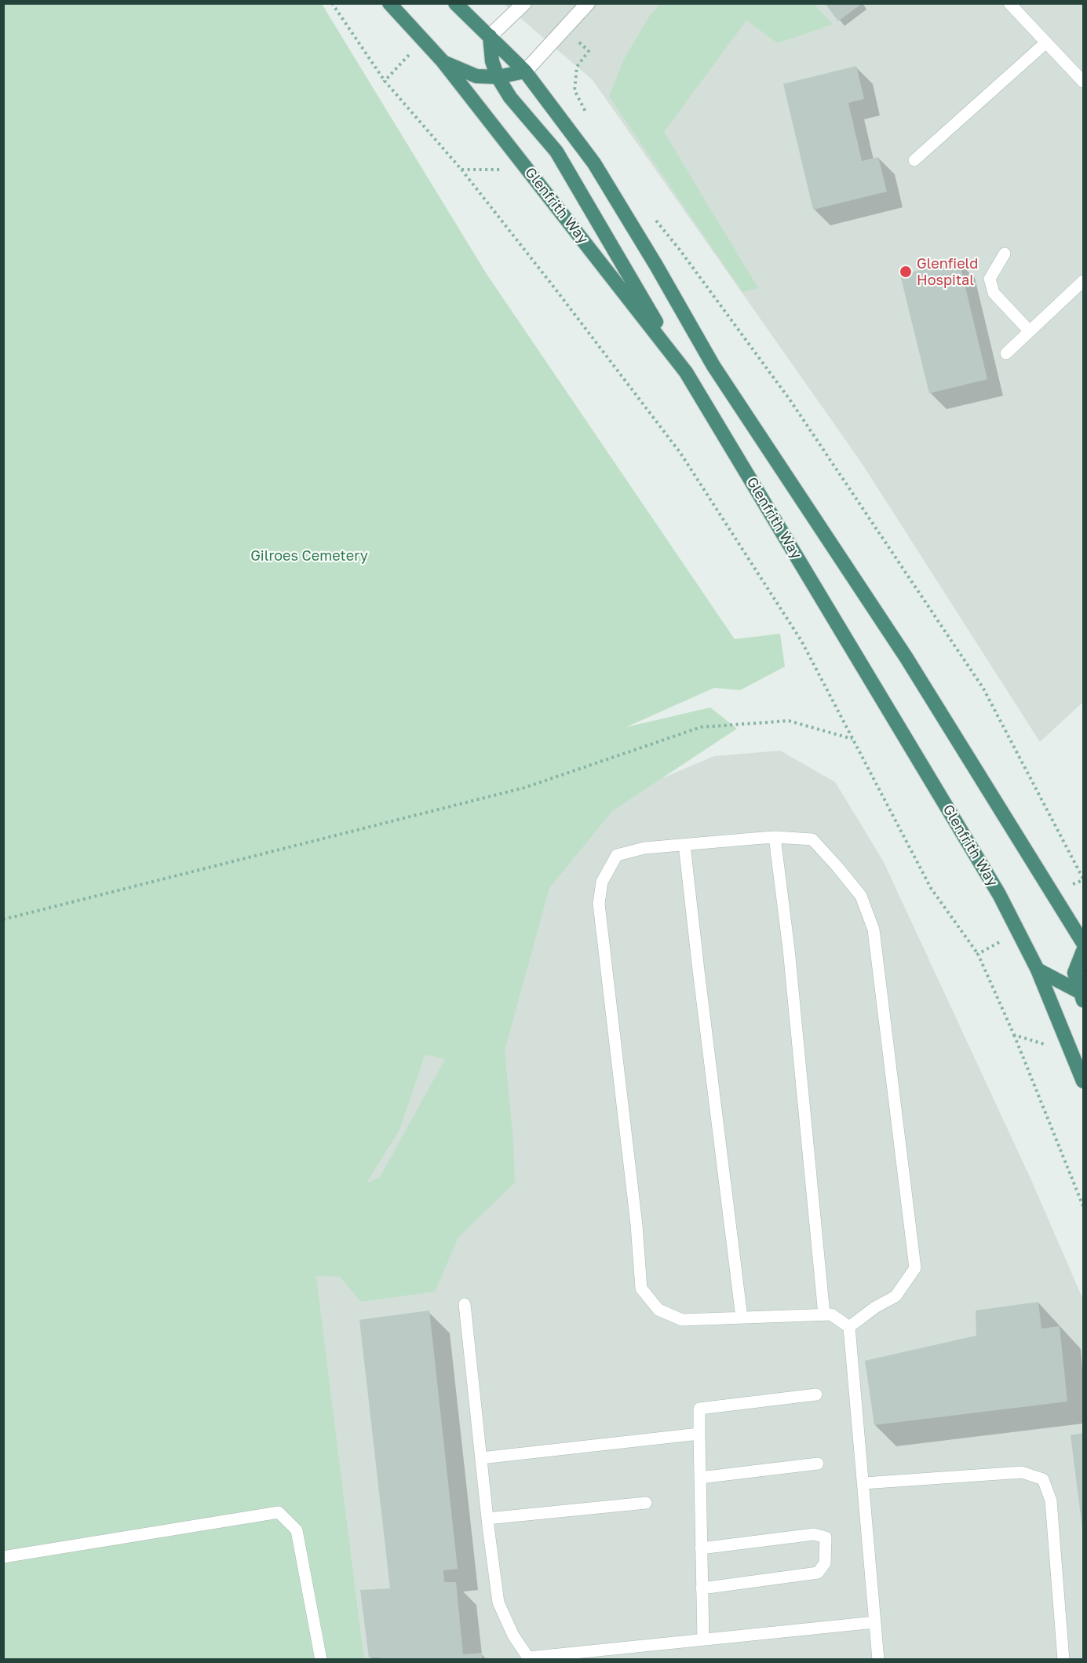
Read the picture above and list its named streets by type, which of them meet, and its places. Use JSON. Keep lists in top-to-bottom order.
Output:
{
  "streets": {
    "highway": ["Glenfrith Way"]
  },
  "parks": ["Gilroes Cemetery"],
  "places": ["Glenfield Hospital"]
}
